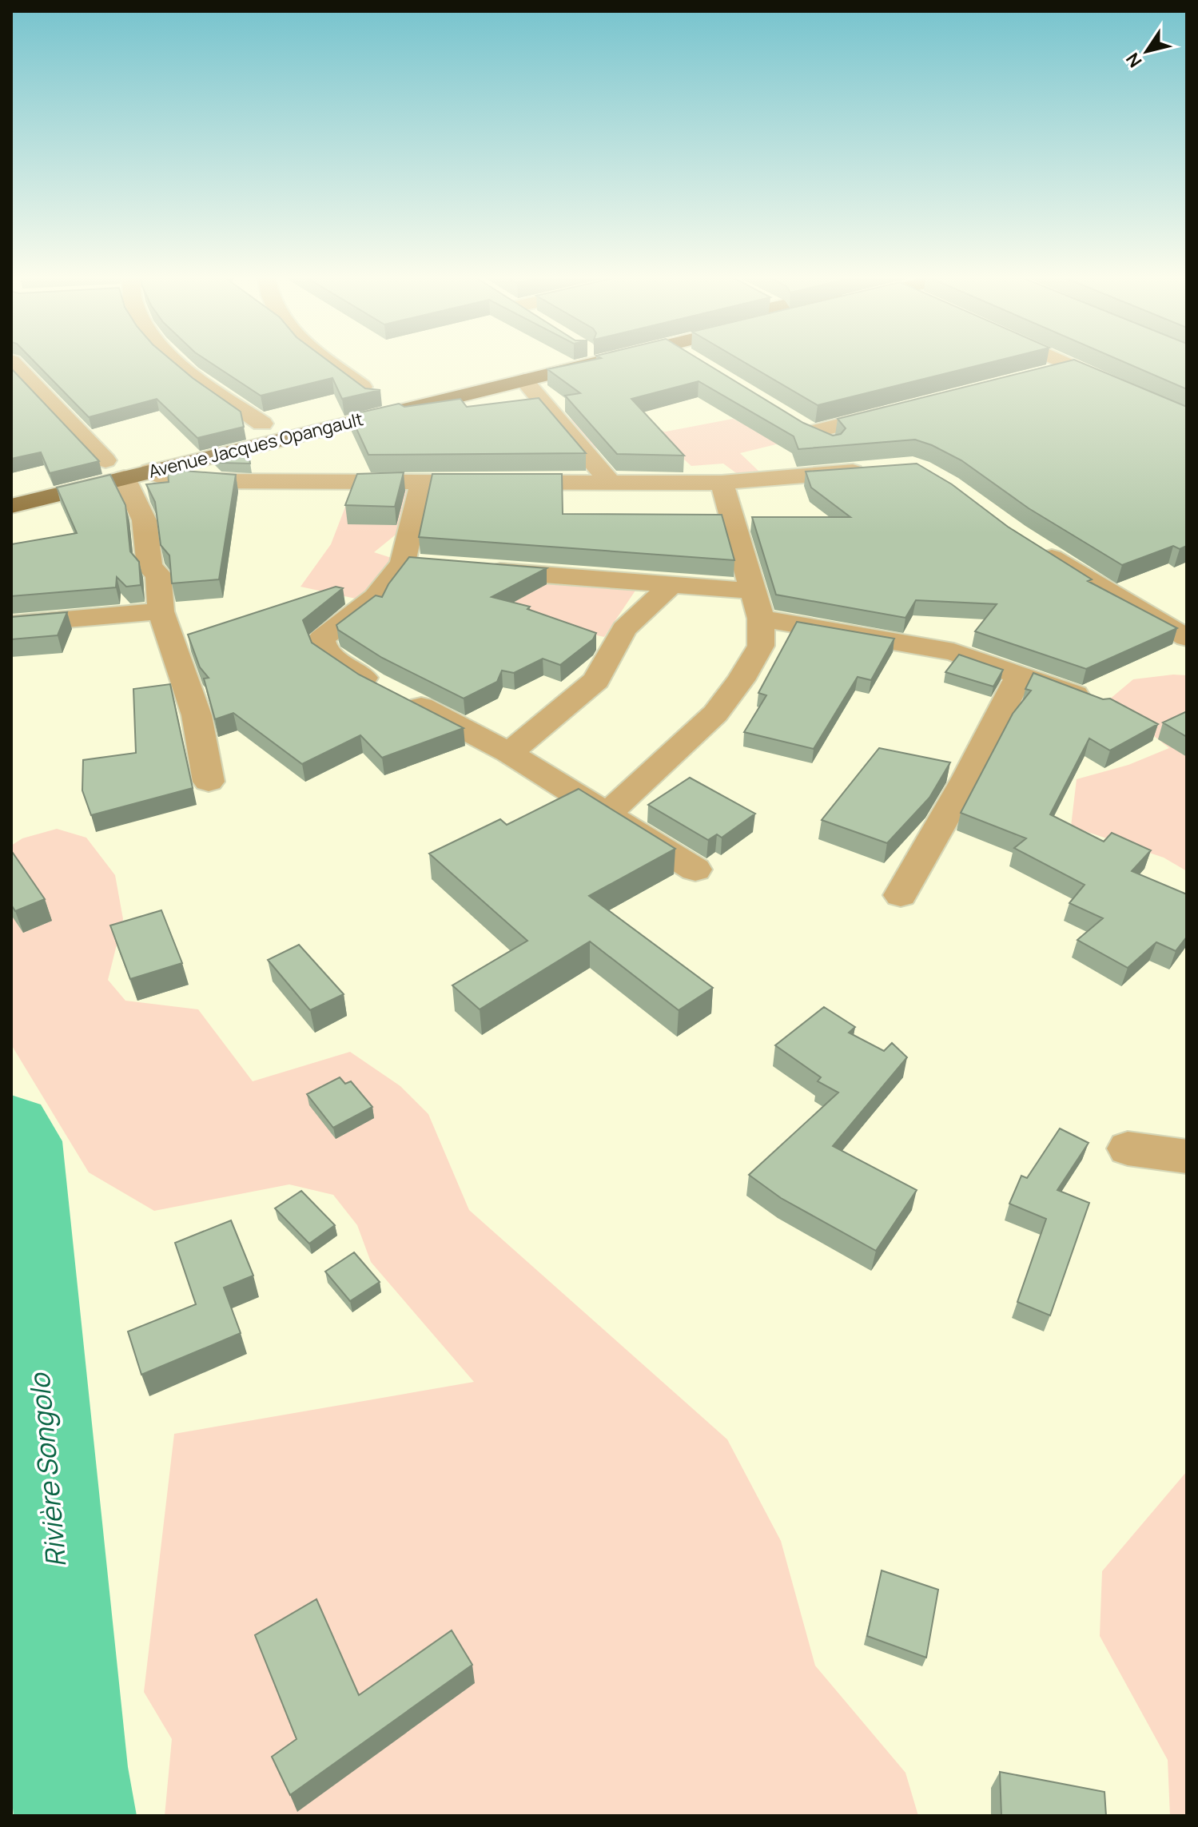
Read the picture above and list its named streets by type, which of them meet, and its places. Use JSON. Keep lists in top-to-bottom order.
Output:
{
  "streets": {
    "highway": ["Avenue Jacques Opangault"]
  },
  "water": ["Rivière Songolo"],
  "north": "bottom left"
}
